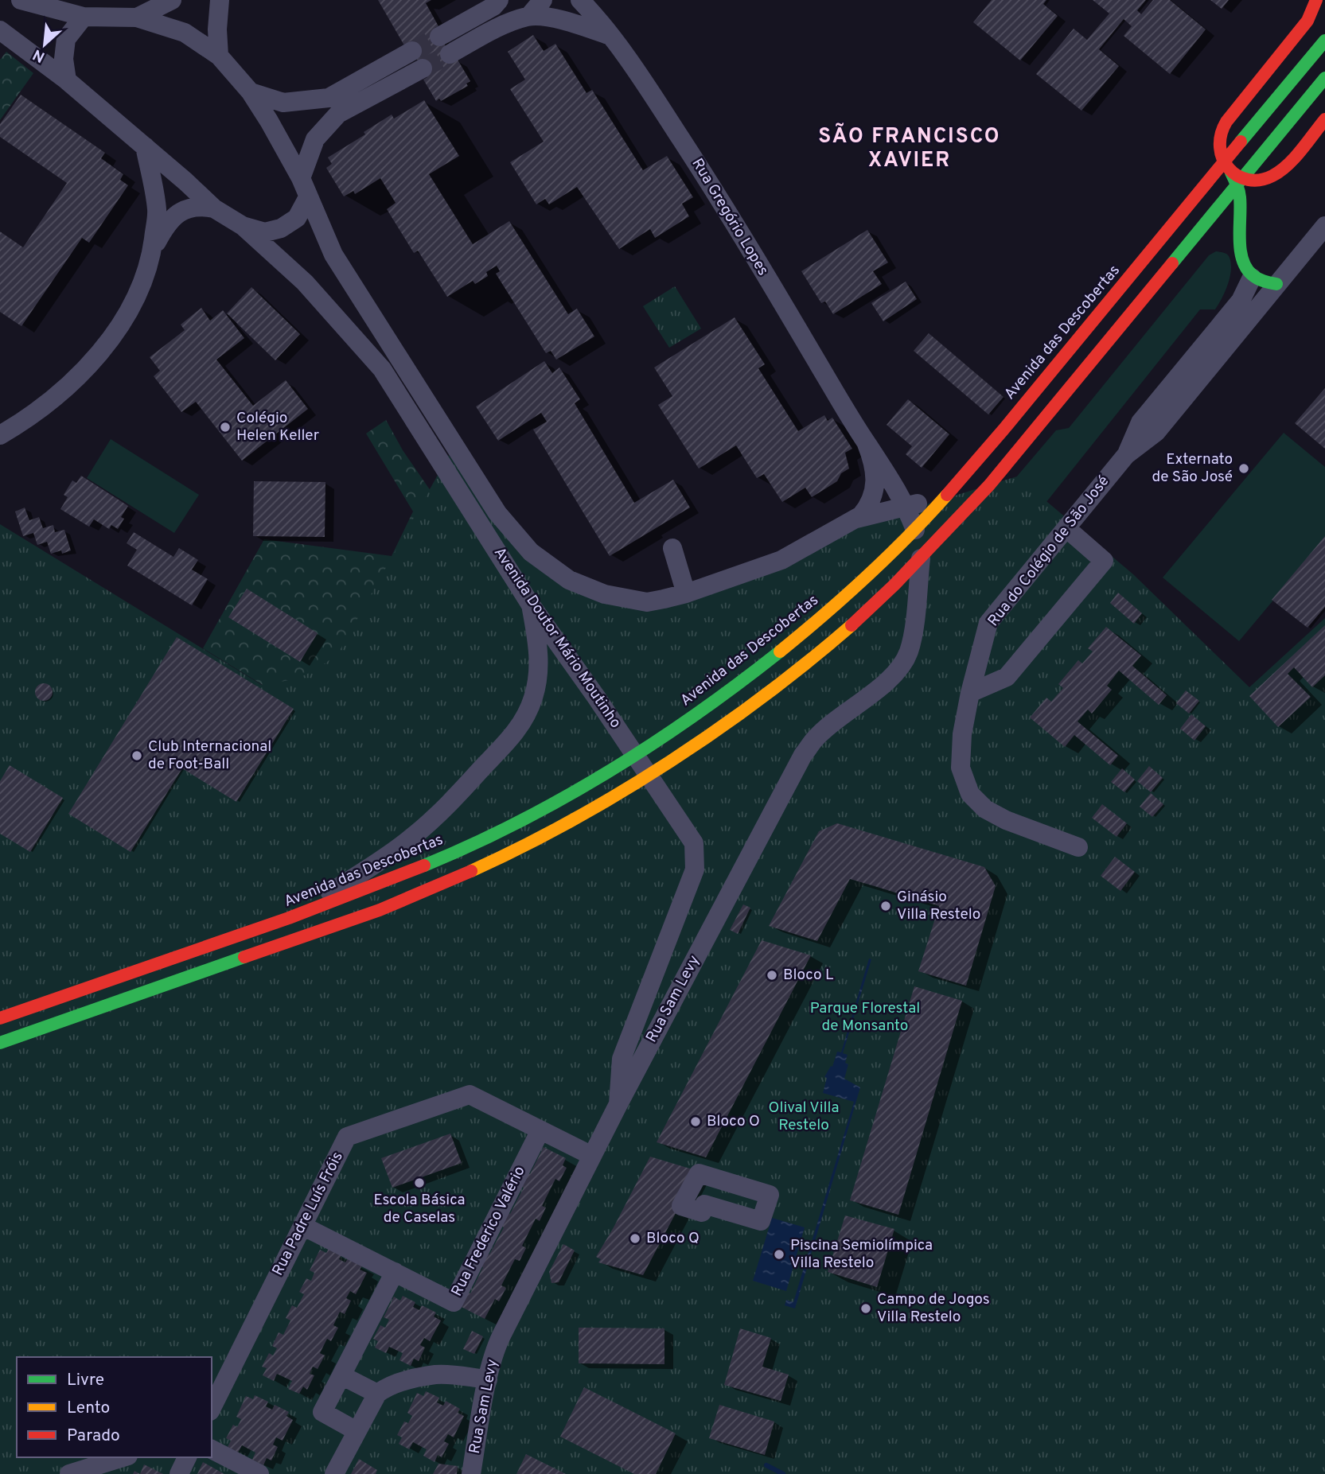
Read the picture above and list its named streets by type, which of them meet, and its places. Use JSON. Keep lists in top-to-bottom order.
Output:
{
  "streets": {
    "main road": ["Avenida das Descobertas"],
    "street": [
      "Rua Gregório Lopes",
      "Rua do Colégio de São José",
      "Avenida Doutor Mário Moutinho",
      "Rua Sam Levy",
      "Rua Padre Luís Fróis",
      "Rua Frederico Valério"
    ]
  },
  "crossings": [
    ["Rua Gregório Lopes", "Avenida das Descobertas"],
    ["Rua Gregório Lopes", "Avenida Doutor Mário Moutinho"],
    ["Avenida das Descobertas", "Avenida Doutor Mário Moutinho"],
    ["Avenida Doutor Mário Moutinho", "Rua Sam Levy"],
    ["Rua Sam Levy", "Rua Padre Luís Fróis"],
    ["Rua Padre Luís Fróis", "Rua Frederico Valério"]
  ],
  "districts": ["SÃO FRANCISCO XAVIER"],
  "parks": ["Parque Florestal de Monsanto", "Olival Villa Restelo"],
  "places": [
    "Colégio Helen Keller",
    "Externato de São José",
    "Club Internacional de Foot-Ball",
    "Ginásio Villa Restelo",
    "Bloco L",
    "Bloco O",
    "Escola Básica de Caselas",
    "Bloco Q",
    "Piscina Semiolímpica Villa Restelo",
    "Campo de Jogos Villa Restelo"
  ],
  "legend": ["Livre", "Lento", "Parado"],
  "north": "bottom left"
}
